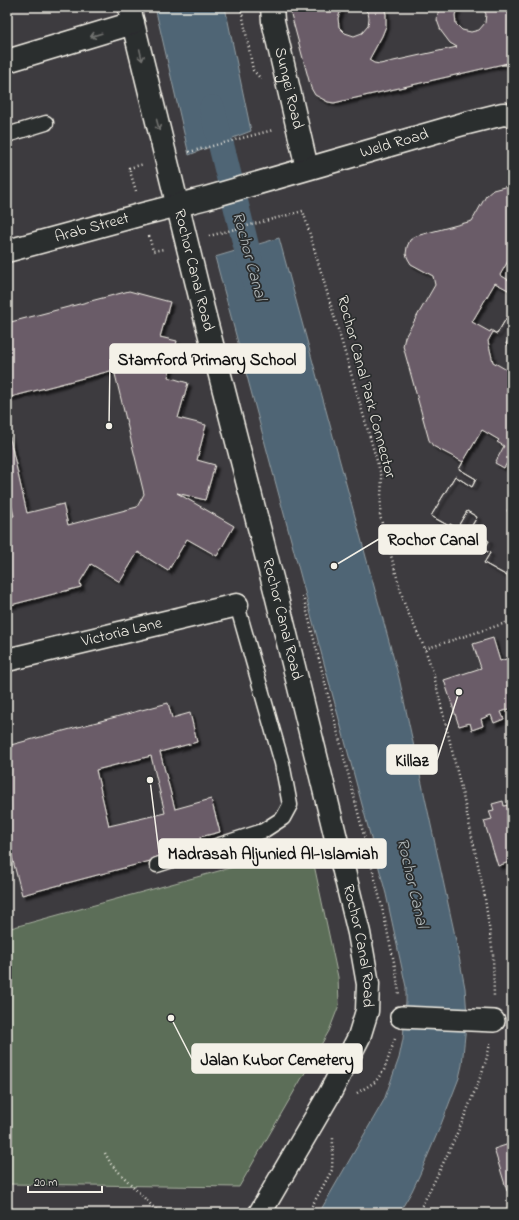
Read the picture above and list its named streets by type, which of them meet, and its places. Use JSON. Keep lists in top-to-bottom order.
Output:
{
  "streets": {
    "street": [
      "Sungei Road",
      "Weld Road",
      "Arab Street",
      "Rochor Canal Road",
      "Victoria Lane"
    ],
    "path": ["Rochor Canal Park Connector"]
  },
  "crossings": [
    ["Sungei Road", "Weld Road"],
    ["Weld Road", "Arab Street"],
    ["Weld Road", "Rochor Canal Road"],
    ["Arab Street", "Rochor Canal Road"]
  ],
  "water": ["Rochor Canal"],
  "places": [
    "Stamford Primary School",
    "Rochor Canal",
    "Killaz",
    "Madrasah Aljunied Al-Islamiah",
    "Jalan Kubor Cemetery"
  ],
  "scale_bar": "20 m"
}
